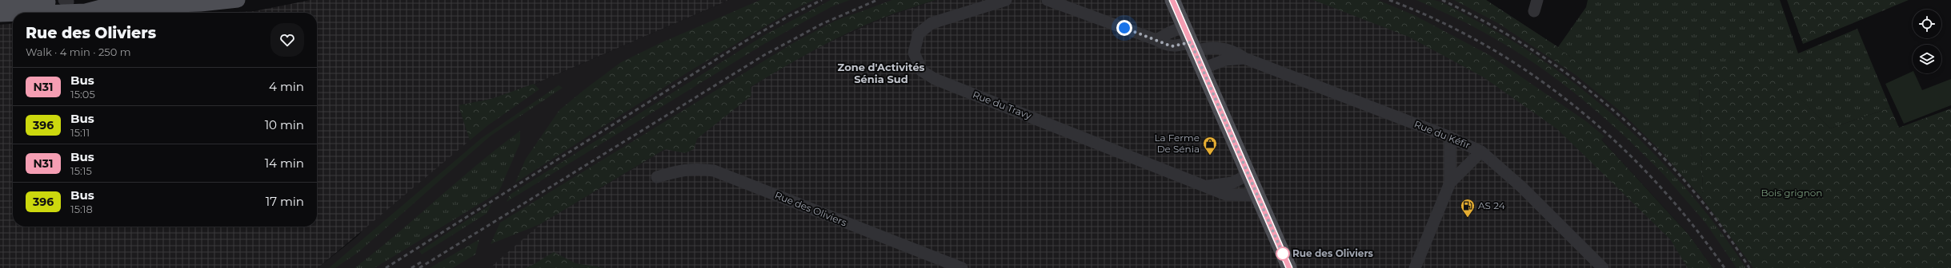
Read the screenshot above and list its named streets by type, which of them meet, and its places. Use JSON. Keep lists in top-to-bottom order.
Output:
{
  "streets": {
    "street": ["Rue du Travy", "Rue du Kéfir", "Rue des Oliviers"]
  },
  "districts": ["Zone d'Activités Sénia Sud"],
  "parks": ["Bois grignon"],
  "places": {
    "shop": ["La Ferme De Sénia"],
    "fuel station": ["AS 24"],
    "other": ["Rue des Oliviers"]
  },
  "lines": ["bus line N31"],
  "page": {
    "heading": ["Rue des Oliviers", "Walk · 4 min · 250 m"],
    "list": [
      {
        "mark": "N31",
        "name": "Bus",
        "note": "15:05",
        "value": "4 min"
      },
      {
        "mark": "396",
        "name": "Bus",
        "note": "15:11",
        "value": "10 min"
      },
      {
        "mark": "N31",
        "name": "Bus",
        "note": "15:15",
        "value": "14 min"
      },
      {
        "mark": "396",
        "name": "Bus",
        "note": "15:18",
        "value": "17 min"
      }
    ]
  }
}
